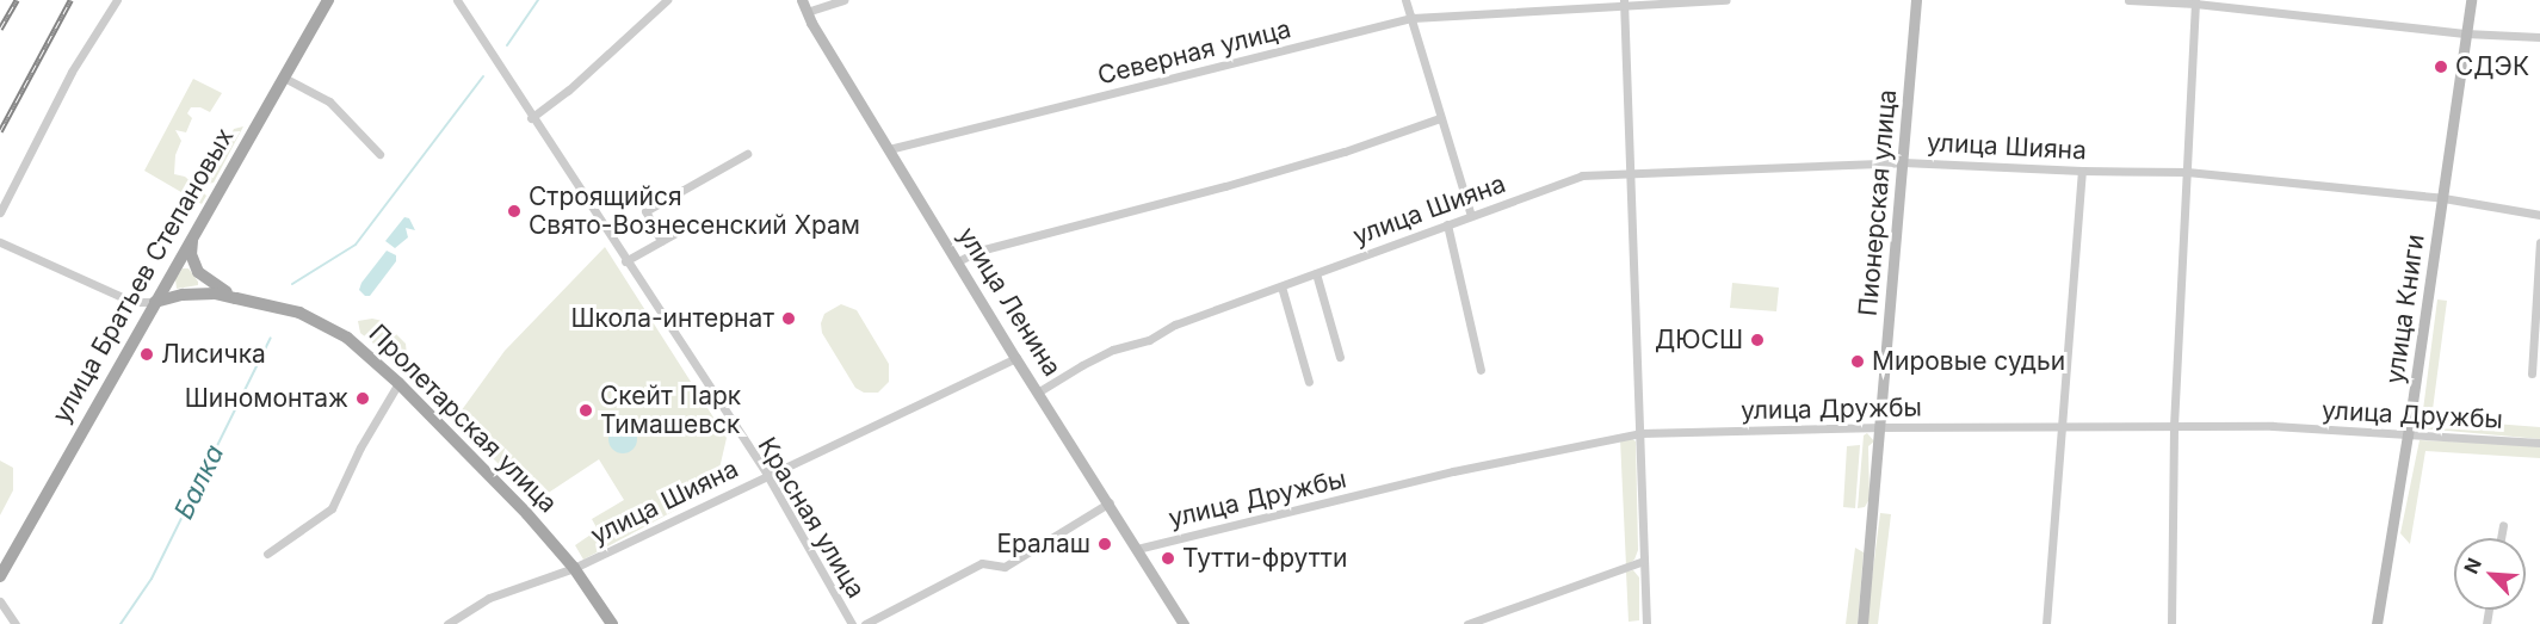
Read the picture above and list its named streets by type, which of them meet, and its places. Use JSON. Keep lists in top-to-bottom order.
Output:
{
  "streets": {
    "main road": ["улица Братьев Степановых", "Пролетарская улица"],
    "street": [
      "Северная улица",
      "улица Шияна",
      "Пионерская улица",
      "улица Ленина",
      "улица Книги",
      "улица Дружбы",
      "Красная улица"
    ]
  },
  "crossings": [
    ["Северная улица", "улица Ленина"],
    ["улица Шияна", "Пионерская улица"],
    ["улица Шияна", "улица Ленина"],
    ["улица Шияна", "улица Книги"],
    ["улица Шияна", "Пролетарская улица"],
    ["улица Шияна", "Красная улица"],
    ["Пионерская улица", "улица Дружбы"],
    ["улица Братьев Степановых", "Пролетарская улица"],
    ["улица Ленина", "улица Дружбы"],
    ["улица Книги", "улица Дружбы"]
  ],
  "water": ["Балка"],
  "places": [
    "СДЭК",
    "Строящийся Свято-Вознесенский Храм",
    "Школа-интернат",
    "ДЮСШ",
    "Лисичка",
    "Мировые судьи",
    "Шиномонтаж",
    "Скейт Парк Тимашевск",
    "Ералаш",
    "Тутти-фрутти"
  ],
  "north": "top left"
}
